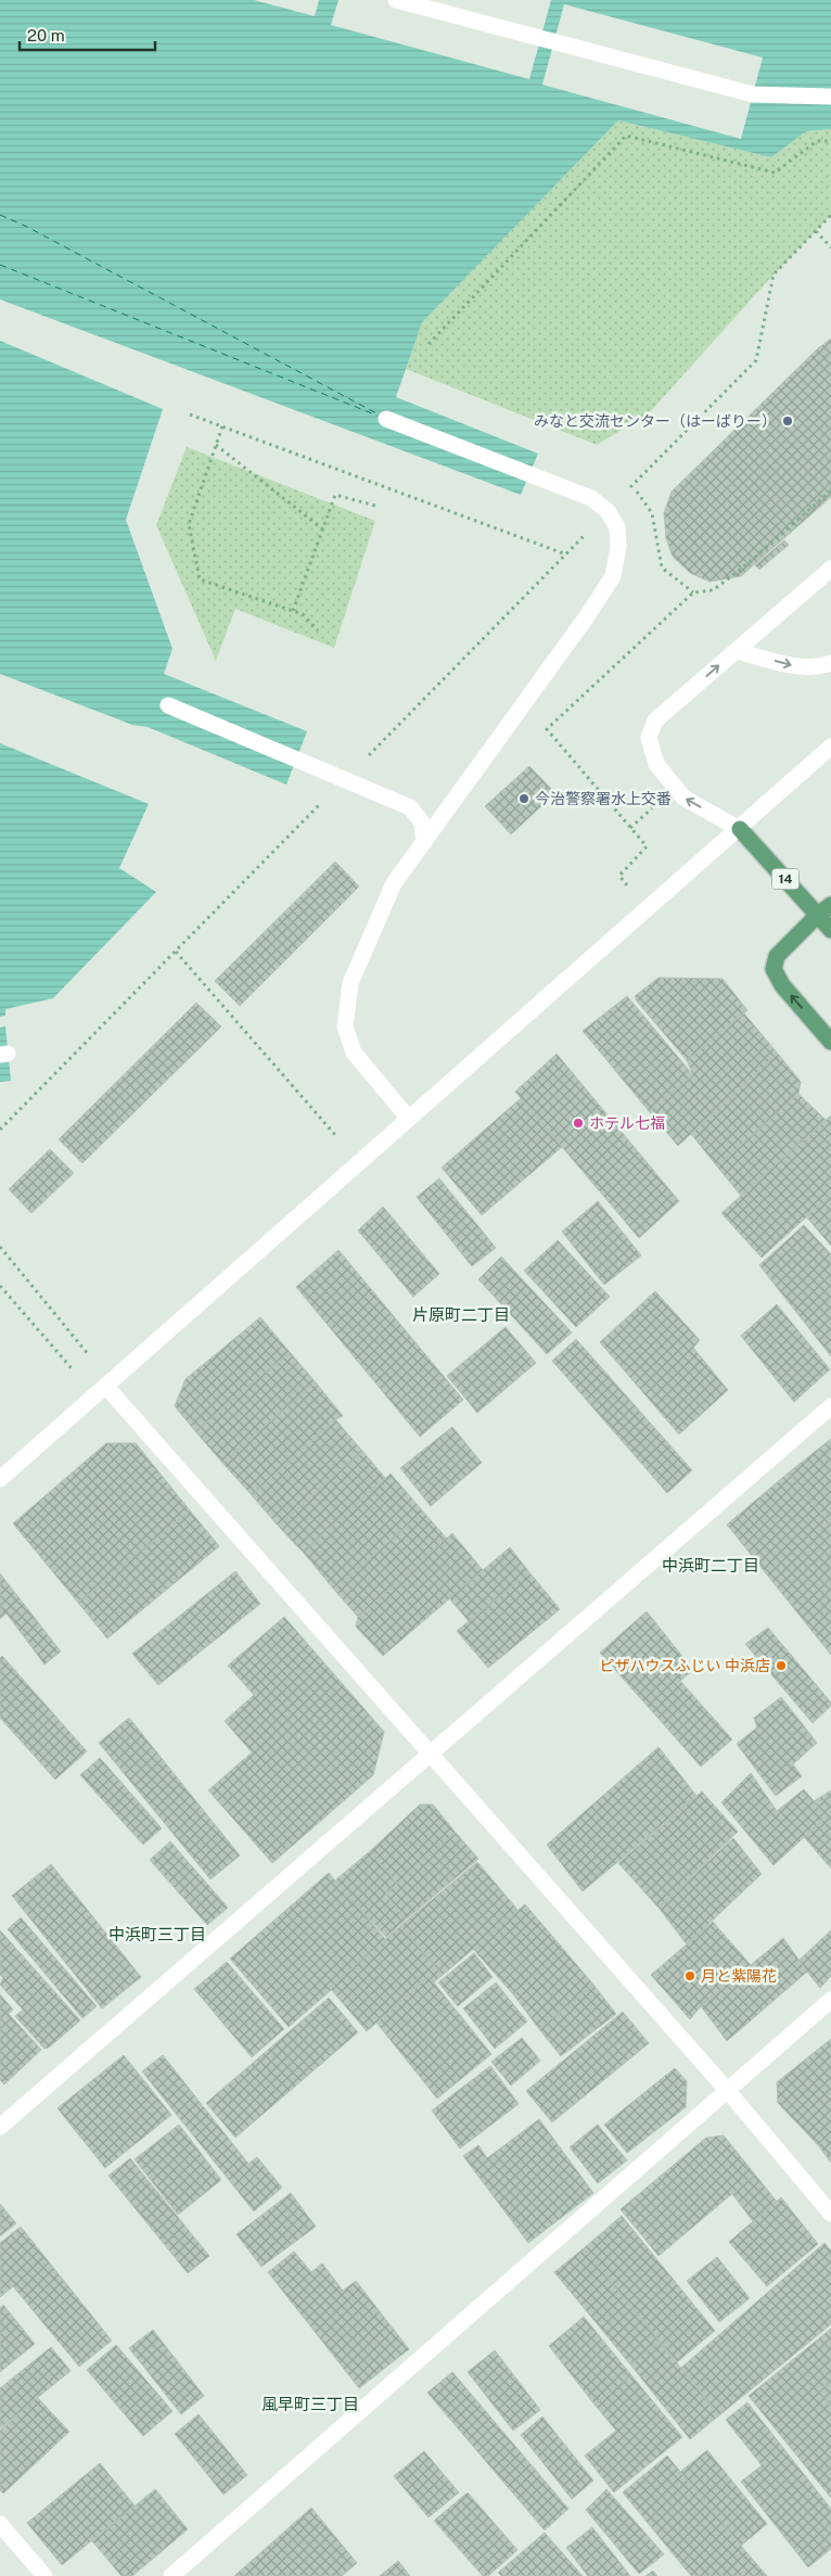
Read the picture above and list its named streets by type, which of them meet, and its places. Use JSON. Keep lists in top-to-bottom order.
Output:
{
  "streets": {
    "main road": ["14"]
  },
  "districts": [
    "片原町二丁目",
    "中浜町二丁目",
    "中浜町三丁目",
    "風早町三丁目"
  ],
  "places": [
    "みなと交流センター（はーばりー）",
    "今治警察署水上交番",
    "ホテル七福",
    "ピザハウスふじい 中浜店",
    "月と紫陽花"
  ],
  "scale_bar": "20 m"
}
